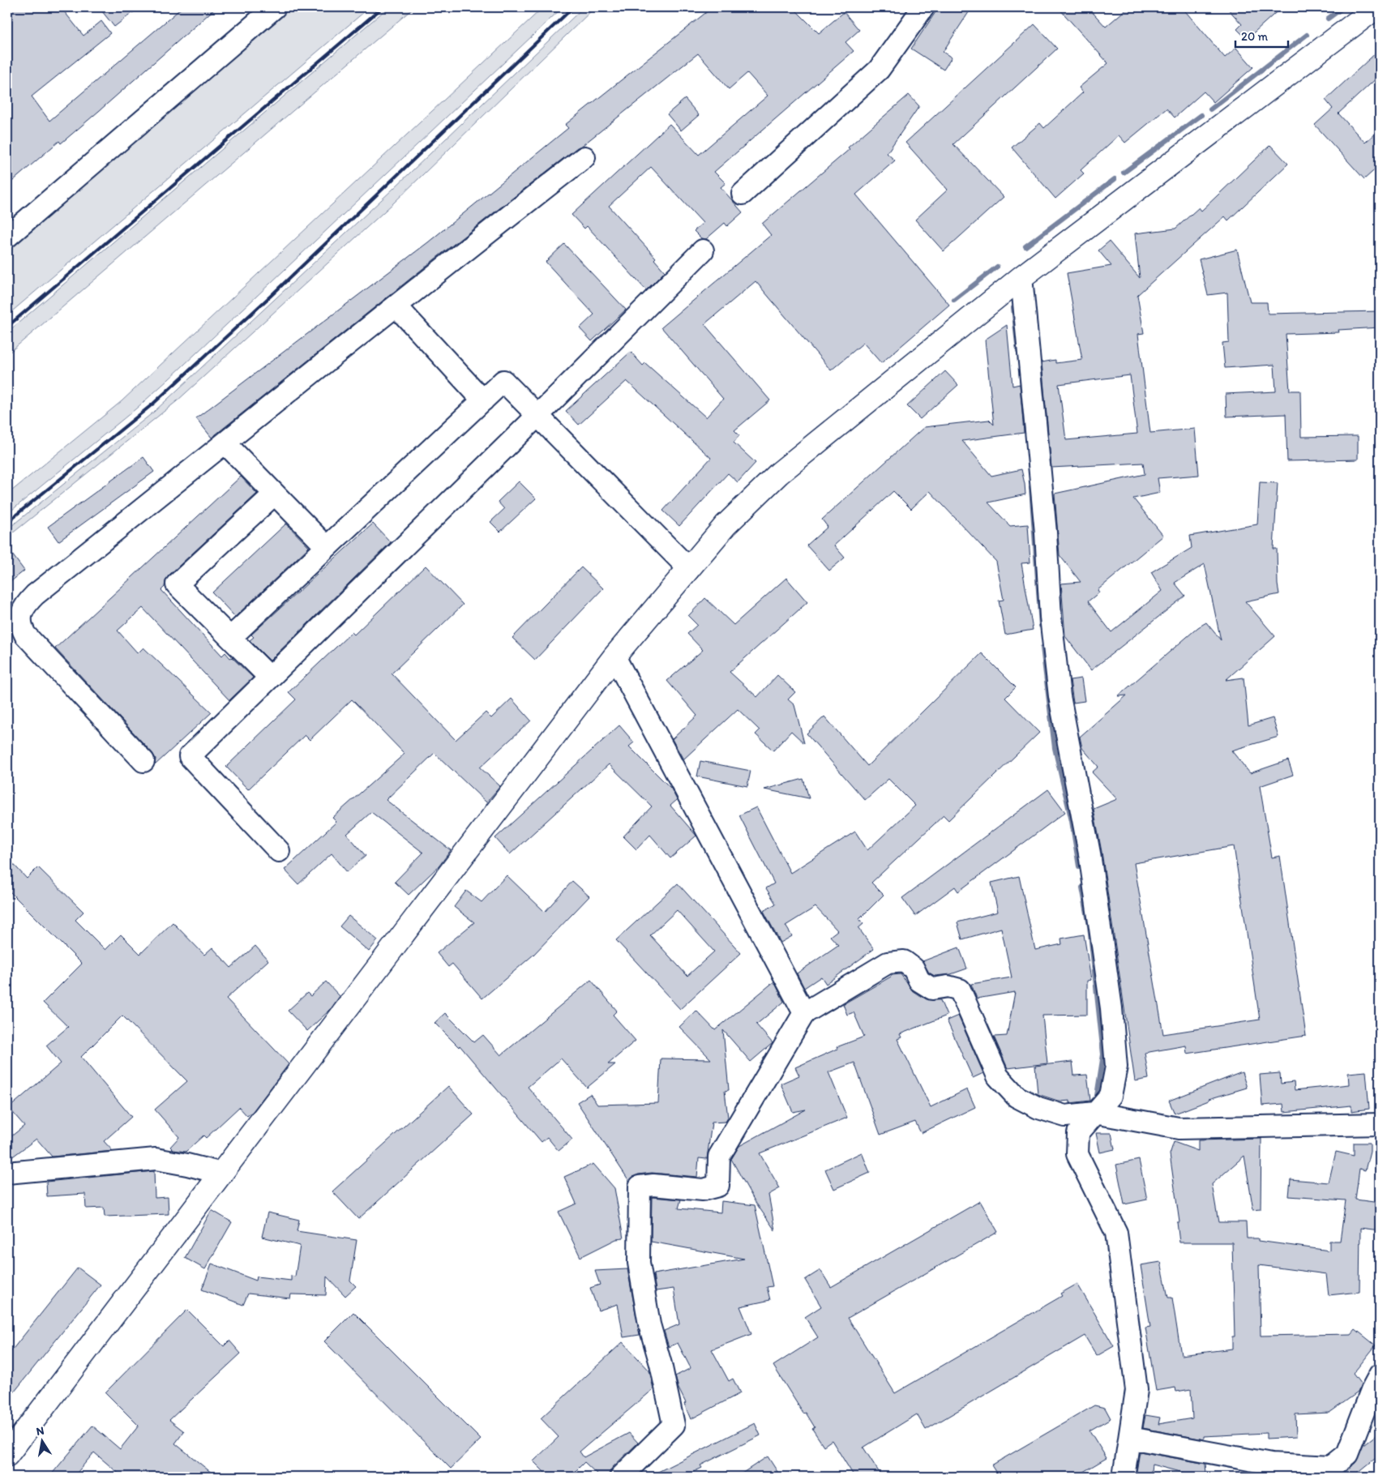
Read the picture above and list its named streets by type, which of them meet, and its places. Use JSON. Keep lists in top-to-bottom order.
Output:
{
  "scale_bar": "20 m",
  "north": "top"
}
